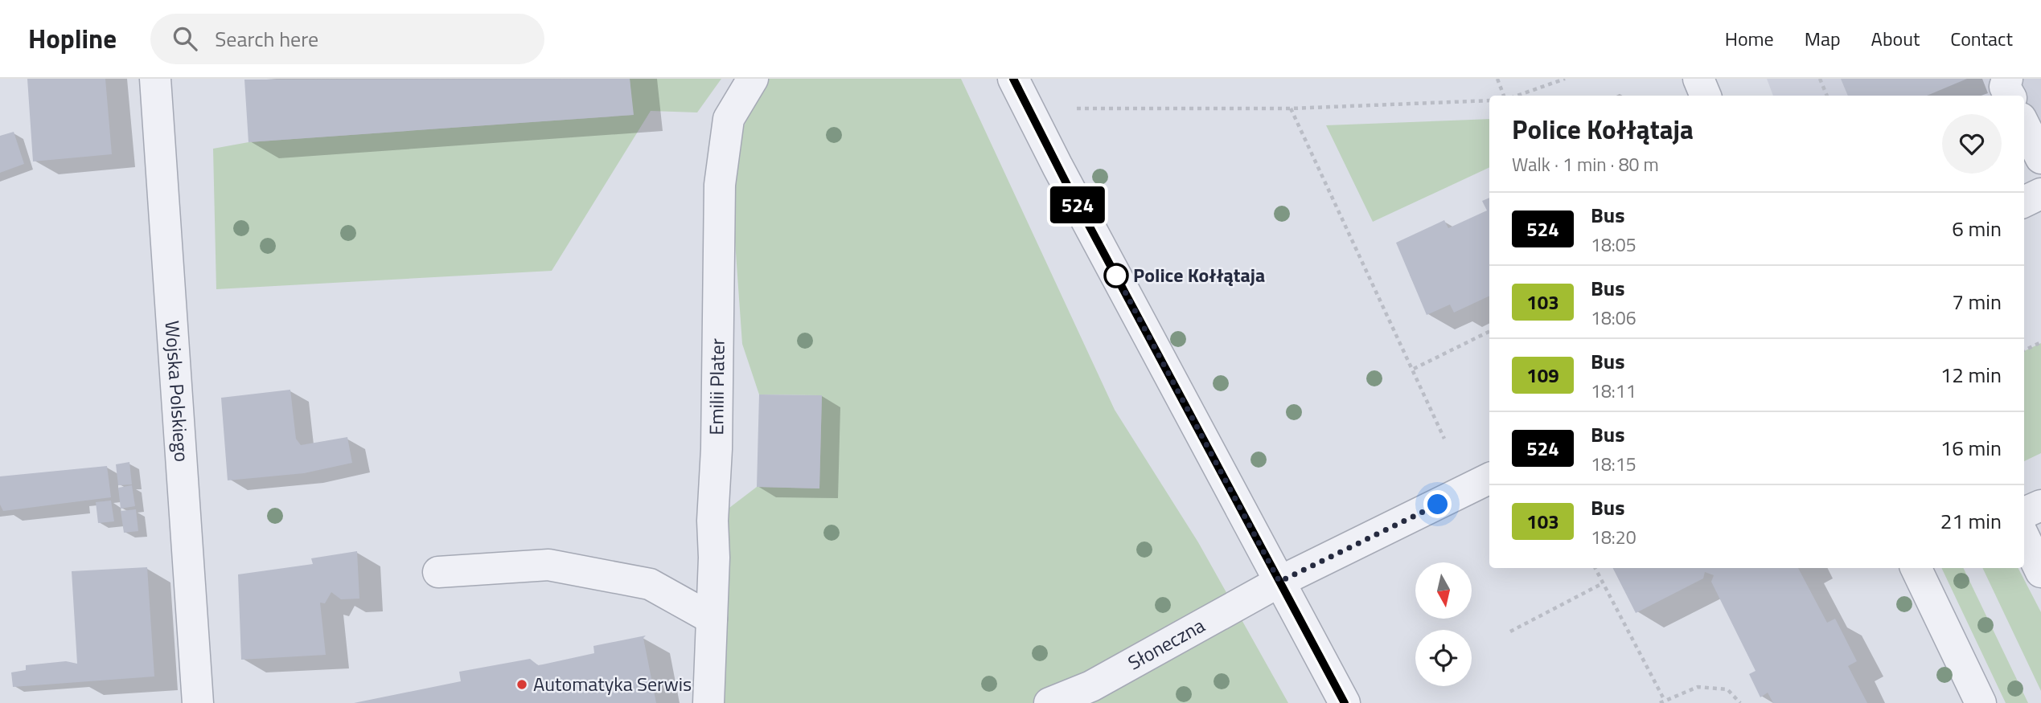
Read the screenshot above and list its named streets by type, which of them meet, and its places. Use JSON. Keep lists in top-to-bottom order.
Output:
{
  "streets": {
    "street": ["Emilii Plater", "Wojska Polskiego", "Słoneczna"]
  },
  "places": ["Police Kołłątaja", "Automatyka Serwis"],
  "lines": ["bus line 524"],
  "north": "bottom",
  "page": {
    "header": "Hopline",
    "search": "Search here",
    "nav": [
      "Home",
      "Map",
      "About",
      "Contact"
    ],
    "on_map": "524",
    "heading": ["Police Kołłątaja", "Walk · 1 min · 80 m"],
    "list": [
      {
        "mark": "524",
        "name": "Bus",
        "note": "18:05",
        "value": "6 min"
      },
      {
        "mark": "103",
        "name": "Bus",
        "note": "18:06",
        "value": "7 min"
      },
      {
        "mark": "109",
        "name": "Bus",
        "note": "18:11",
        "value": "12 min"
      },
      {
        "mark": "524",
        "name": "Bus",
        "note": "18:15",
        "value": "16 min"
      },
      {
        "mark": "103",
        "name": "Bus",
        "note": "18:20",
        "value": "21 min"
      }
    ]
  }
}
